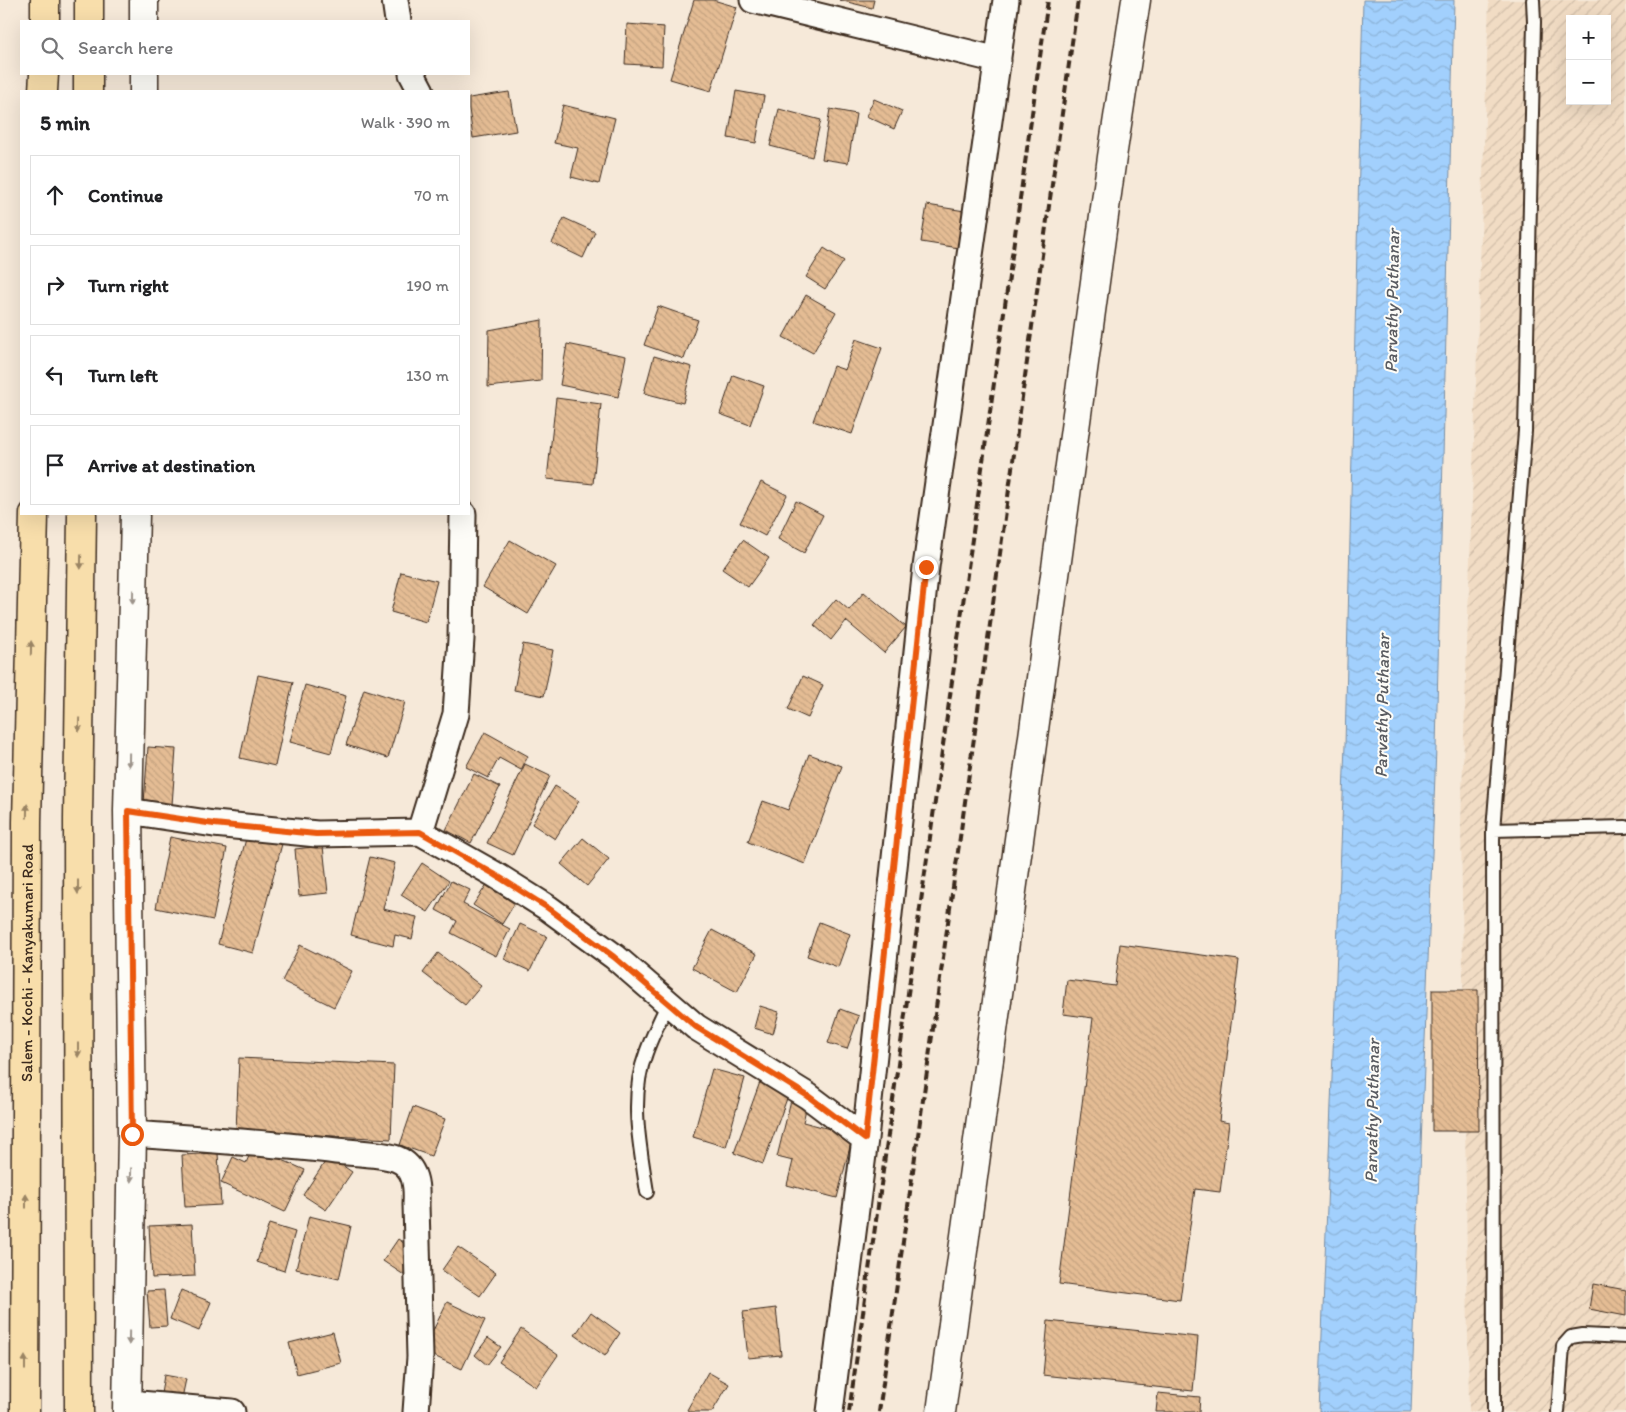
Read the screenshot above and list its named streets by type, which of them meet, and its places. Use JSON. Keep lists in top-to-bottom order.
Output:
{
  "streets": {
    "highway": ["Salem - Kochi - Kanyakumari Road"]
  },
  "water": ["Parvathy Puthanar"],
  "page": {
    "map_buttons": ["+", "−"],
    "search": "Search here",
    "heading": ["5 min", "Walk · 390 m"],
    "list": [
      ["Continue", "70 m"],
      ["Turn right", "190 m"],
      ["Turn left", "130 m"],
      "Arrive at destination"
    ]
  }
}
